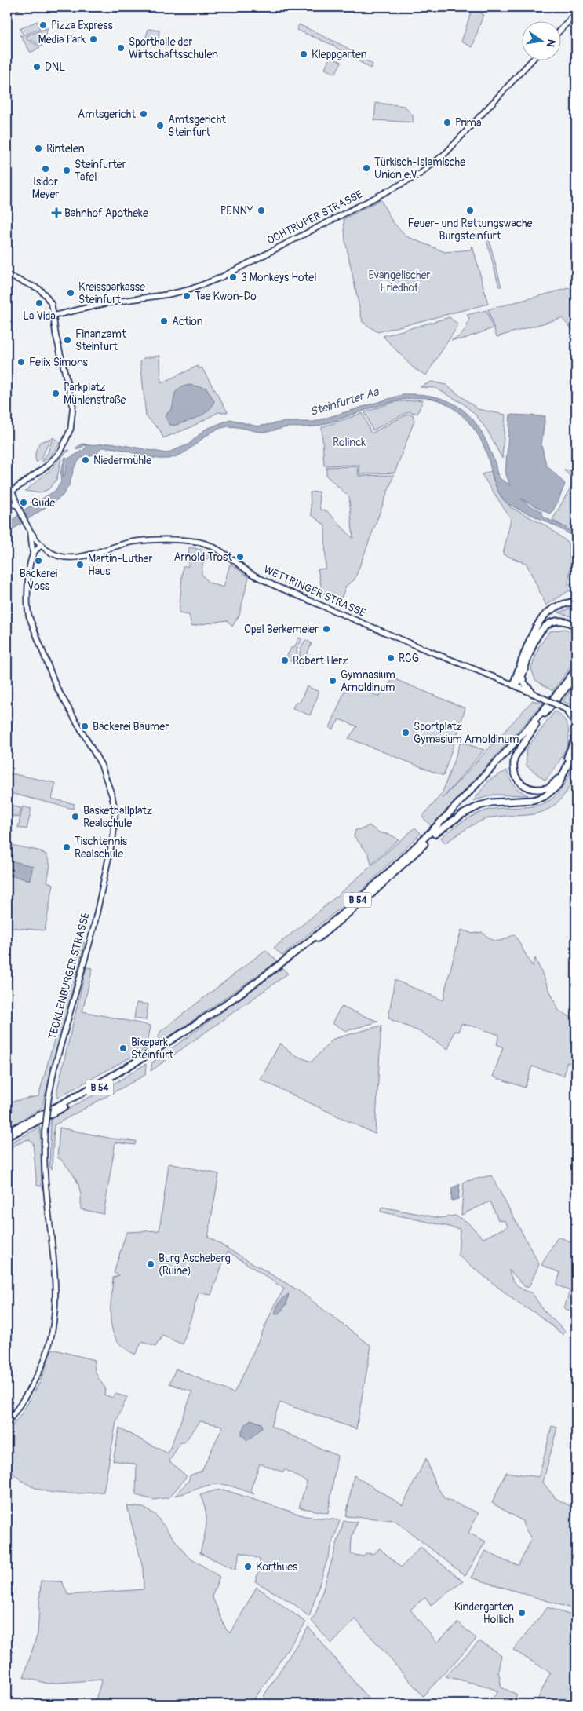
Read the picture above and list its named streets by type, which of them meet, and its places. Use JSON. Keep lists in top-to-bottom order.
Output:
{
  "streets": {
    "highway": ["B 54"],
    "main road": ["OCHTRUPER STRASSE", "WETTRINGER STRASSE", "TECKLENBURGER STRASSE"]
  },
  "water": ["Steinfurter Aa"],
  "parks": ["Evangelischer Friedhof", "Rolinck"],
  "places": {
    "other": [
      "Pizza Express",
      "Media Park",
      "Sporthalle der Wirtschaftsschulen",
      "Kleppgarten",
      "DNL",
      "Amtsgericht",
      "Prima",
      "Amtsgericht Steinfurt",
      "Rintelen",
      "Türkisch-Islamische Union e.V.",
      "Isidor Meyer",
      "Steinfurter Tafel",
      "PENNY",
      "Feuer- und Rettungswache Burgsteinfurt",
      "3 Monkeys Hotel",
      "Kreissparkasse Steinfurt",
      "Tae Kwon-Do",
      "La Vida",
      "Action",
      "Finanzamt Steinfurt",
      "Felix Simons",
      "Parkplatz Mühlenstraße",
      "Niedermühle",
      "Gude",
      "Arnold Trost",
      "Bäckerei Voss",
      "Martin-Luther Haus",
      "Opel Berkemeier",
      "RCG",
      "Robert Herz",
      "Gymnasium Arnoldinum",
      "Bäckerei Bäumer",
      "Sportplatz Gymasium Arnoldinum",
      "Basketballplatz Realschule",
      "Tischtennis Realschule",
      "Bikepark Steinfurt",
      "Burg Ascheberg (Ruine)",
      "Korthues",
      "Kindergarten Hollich"
    ],
    "health": ["Bahnhof Apotheke"]
  },
  "north": "right"
}
